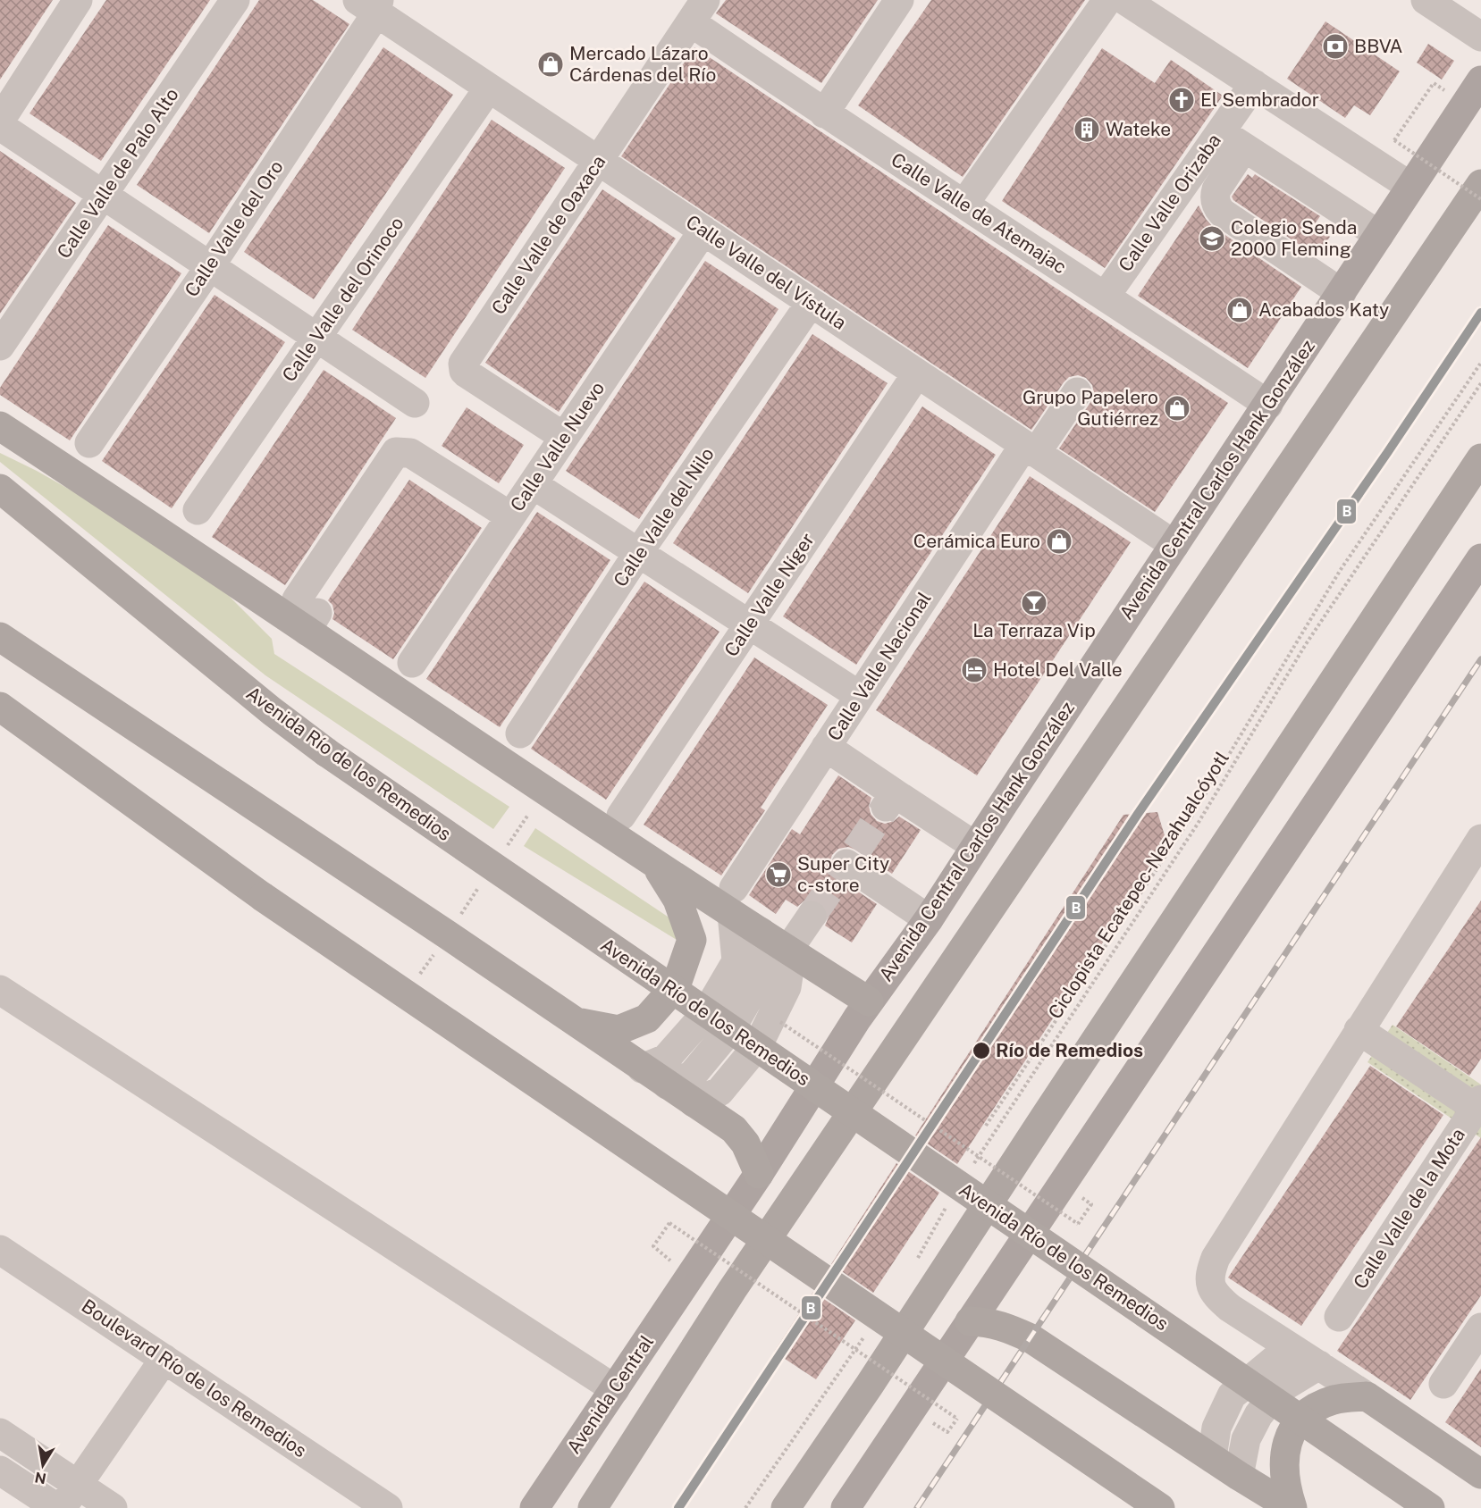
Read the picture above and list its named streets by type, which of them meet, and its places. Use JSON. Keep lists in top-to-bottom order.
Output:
{
  "streets": {
    "highway": ["Avenida Río de los Remedios"],
    "main road": ["Avenida Central Carlos Hank González", "Avenida Central"],
    "street": [
      "Calle Valle de Palo Alto",
      "Calle Valle Orizaba",
      "Calle Valle de Atemajac",
      "Calle Valle del Oro",
      "Calle Valle de Oaxaca",
      "Calle Valle del Vístula",
      "Calle Valle del Orinoco",
      "Calle Valle Nuevo",
      "Calle Valle del Nilo",
      "Calle Valle Níger",
      "Calle Valle Nacional",
      "Calle Valle de la Mota",
      "Boulevard Río de los Remedios"
    ],
    "path": ["Ciclopista Ecatepec-Nezahualcóyotl"]
  },
  "crossings": [
    ["Calle Valle Orizaba", "Calle Valle de Atemajac"],
    ["Calle Valle de Atemajac", "Calle Valle de Oaxaca"],
    ["Calle Valle de Atemajac", "Avenida Central Carlos Hank González"],
    ["Calle Valle del Oro", "Calle Valle del Vístula"],
    ["Calle Valle de Oaxaca", "Calle Valle del Vístula"],
    ["Calle Valle de Oaxaca", "Calle Valle Nuevo"],
    ["Calle Valle del Vístula", "Calle Valle del Orinoco"],
    ["Calle Valle del Vístula", "Calle Valle Nuevo"],
    ["Calle Valle del Vístula", "Avenida Central Carlos Hank González"],
    ["Calle Valle del Vístula", "Calle Valle del Nilo"],
    ["Calle Valle del Vístula", "Calle Valle Níger"],
    ["Calle Valle del Vístula", "Calle Valle Nacional"],
    ["Avenida Central Carlos Hank González", "Avenida Central"]
  ],
  "places": {
    "bank": ["BBVA"],
    "shop": [
      "Mercado Lázaro Cárdenas del Río",
      "Acabados Katy",
      "Grupo Papelero Gutiérrez",
      "Cerámica Euro"
    ],
    "church": ["El Sembrador"],
    "building": ["Wateke"],
    "school or university": ["Colegio Senda 2000 Fleming"],
    "bar": ["La Terraza Vip"],
    "hotel": ["Hotel Del Valle"],
    "supermarket": ["Super City c-store"],
    "other": ["Río de Remedios"]
  },
  "lines": ["transit line B"],
  "north": "bottom"
}
